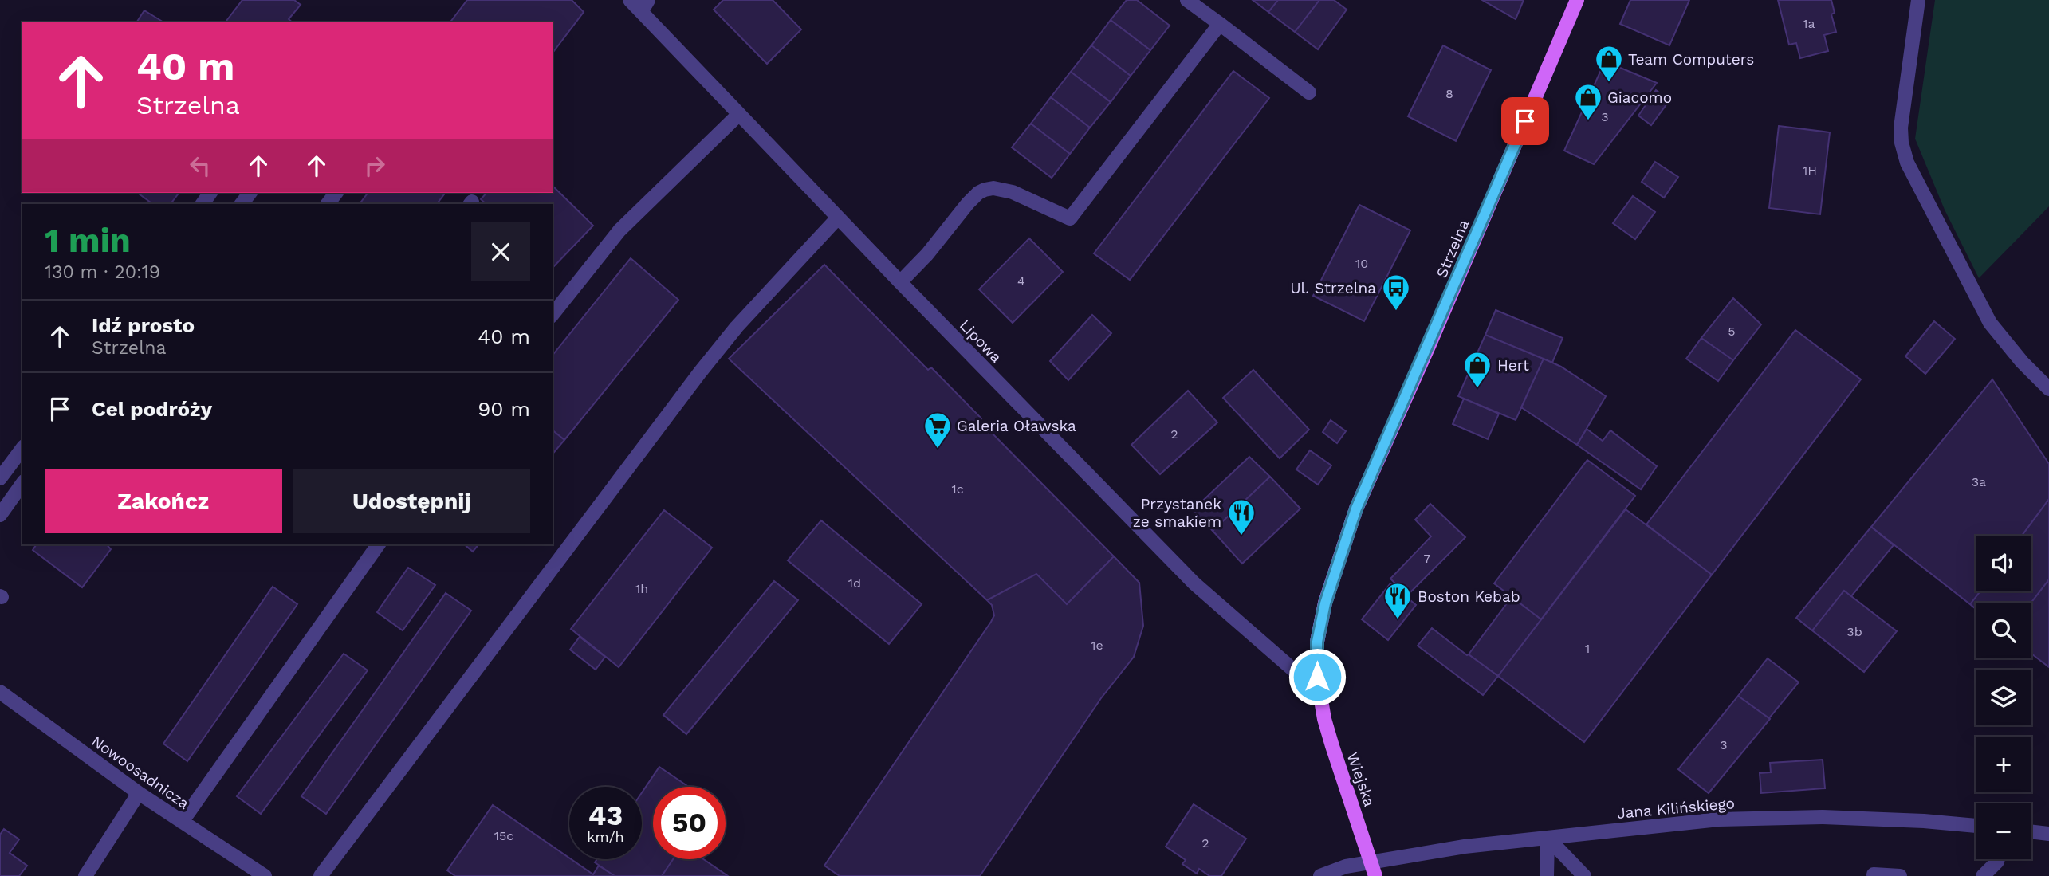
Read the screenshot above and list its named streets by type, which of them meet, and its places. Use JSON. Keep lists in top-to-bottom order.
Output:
{
  "streets": {
    "main road": ["Strzelna", "Wiejska"],
    "street": ["Lipowa", "Nowoosadnicza", "Jana Kilińskiego"]
  },
  "crossings": [
    ["Strzelna", "Lipowa"],
    ["Strzelna", "Wiejska"],
    ["Lipowa", "Wiejska"],
    ["Wiejska", "Jana Kilińskiego"]
  ],
  "places": {
    "shop": ["Team Computers", "Giacomo", "Hert"],
    "bus stop": ["Ul. Strzelna"],
    "supermarket": ["Galeria Oławska"],
    "restaurant": ["Przystanek ze smakiem", "Boston Kebab"]
  },
  "house_numbers": [
    "1a",
    "8",
    "3",
    "1H",
    "10",
    "4",
    "5",
    "2",
    "3a",
    "1c",
    "7",
    "1d",
    "1h",
    "3b",
    "1e",
    "1",
    "3",
    "15c",
    "2"
  ],
  "page": {
    "turn": ["40 m", "Strzelna"],
    "heading": ["1 min", "130 m · 20:19"],
    "list": [
      {
        "name": "Idź prosto",
        "note": "Strzelna",
        "value": "40 m"
      },
      {
        "name": "Cel podróży",
        "value": "90 m"
      }
    ],
    "buttons": ["Zakończ", "Udostępnij"],
    "map_buttons": ["+", "−"],
    "speed": "43 km/h",
    "limit": "50"
  }
}
